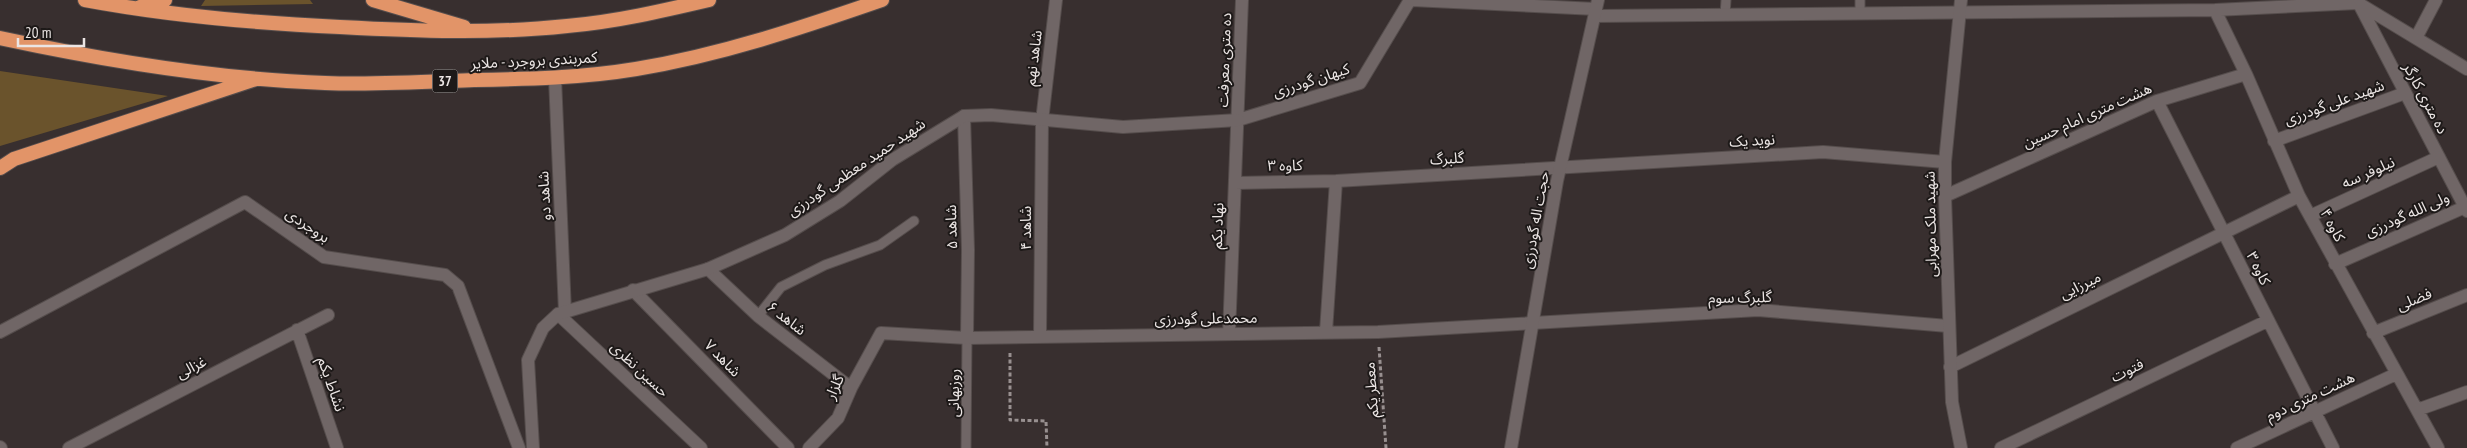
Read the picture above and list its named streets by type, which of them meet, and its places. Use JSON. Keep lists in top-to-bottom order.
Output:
{
  "streets": {
    "highway": ["کمربندی بروجرد - ملایر", "37"],
    "street": [
      "شاهد نهم",
      "ده متری معرفت",
      "کیهان گودرزی",
      "ده متری کارگر",
      "شهید علی گودرزی",
      "هشت متری امام حسین",
      "نوید یک",
      "گلبرگ",
      "کاوه ۳",
      "شهید حمید معظمی گودرزی",
      "نیلوفر سه",
      "شاهد دو",
      "ولی الله گودرزی",
      "حجت اله گودرزی",
      "شهید ملک مهرابی",
      "بروجردی",
      "کاوه ۴",
      "نهاد یکم",
      "شاهد ۵",
      "شاهد ۴",
      "میرزایی",
      "گلبرگ سوم",
      "فضلی",
      "شاهد ۶",
      "محمدعلی گودرزی",
      "شاهد ۷",
      "غزالی",
      "حسین نظری",
      "فتوت",
      "نشاط یکم",
      "گلزار",
      "هشت متری دوم"
    ],
    "lane": ["روزبهانی"],
    "path": ["معطر یکم"]
  },
  "crossings": [
    ["شاهد نهم", "شهید حمید معظمی گودرزی"],
    ["شاهد نهم", "شاهد ۴"],
    ["کمربندی بروجرد - ملایر", "شاهد دو"],
    ["ده متری معرفت", "کیهان گودرزی"],
    ["ده متری معرفت", "شهید حمید معظمی گودرزی"],
    ["ده متری معرفت", "نهاد یکم"],
    ["کیهان گودرزی", "شهید حمید معظمی گودرزی"],
    ["کیهان گودرزی", "نهاد یکم"],
    ["ده متری کارگر", "شهید علی گودرزی"],
    ["ده متری کارگر", "نیلوفر سه"],
    ["ده متری کارگر", "ولی الله گودرزی"],
    ["شهید علی گودرزی", "کاوه ۴"],
    ["هشت متری امام حسین", "کاوه ۳"],
    ["هشت متری امام حسین", "شهید ملک مهرابی"],
    ["هشت متری امام حسین", "کاوه ۴"],
    ["نوید یک", "گلبرگ"],
    ["نوید یک", "حجت اله گودرزی"],
    ["نوید یک", "شهید ملک مهرابی"],
    ["گلبرگ", "کاوه ۳"],
    ["گلبرگ", "حجت اله گودرزی"],
    ["کاوه ۳", "نهاد یکم"],
    ["کاوه ۳", "میرزایی"],
    ["کاوه ۳", "فتوت"],
    ["کاوه ۳", "هشت متری دوم"],
    ["شهید حمید معظمی گودرزی", "شاهد دو"],
    ["شهید حمید معظمی گودرزی", "نهاد یکم"],
    ["شهید حمید معظمی گودرزی", "شاهد ۵"],
    ["شهید حمید معظمی گودرزی", "شاهد ۴"],
    ["شهید حمید معظمی گودرزی", "شاهد ۶"],
    ["شهید حمید معظمی گودرزی", "شاهد ۷"],
    ["شهید حمید معظمی گودرزی", "حسین نظری"],
    ["نیلوفر سه", "کاوه ۴"],
    ["شاهد دو", "حسین نظری"],
    ["ولی الله گودرزی", "کاوه ۴"],
    ["حجت اله گودرزی", "گلبرگ سوم"],
    ["حجت اله گودرزی", "محمدعلی گودرزی"],
    ["شهید ملک مهرابی", "میرزایی"],
    ["شهید ملک مهرابی", "گلبرگ سوم"],
    ["کاوه ۴", "میرزایی"],
    ["کاوه ۴", "فضلی"],
    ["کاوه ۴", "هشت متری دوم"],
    ["نهاد یکم", "محمدعلی گودرزی"],
    ["شاهد ۵", "محمدعلی گودرزی"],
    ["شاهد ۵", "روزبهانی"],
    ["شاهد ۴", "محمدعلی گودرزی"],
    ["گلبرگ سوم", "محمدعلی گودرزی"],
    ["شاهد ۶", "گلزار"],
    ["محمدعلی گودرزی", "گلزار"],
    ["محمدعلی گودرزی", "معطر یکم"],
    ["محمدعلی گودرزی", "روزبهانی"],
    ["غزالی", "نشاط یکم"]
  ],
  "scale_bar": "20 m"
}
